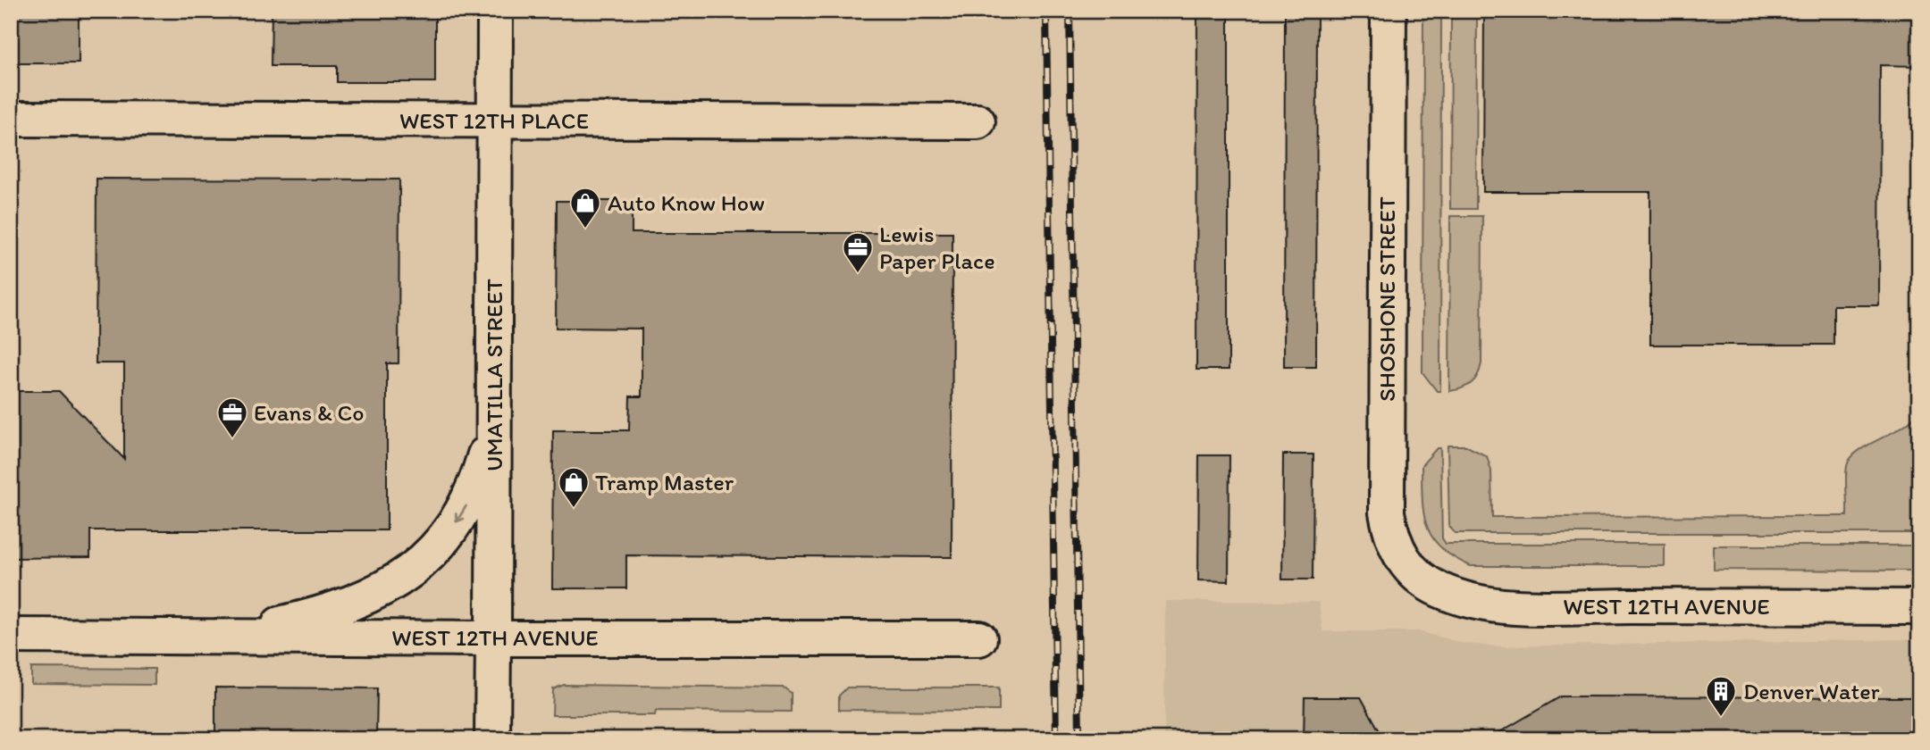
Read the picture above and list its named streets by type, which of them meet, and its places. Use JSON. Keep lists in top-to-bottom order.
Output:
{
  "streets": {
    "street": [
      "WEST 12TH PLACE",
      "SHOSHONE STREET",
      "UMATILLA STREET",
      "WEST 12TH AVENUE"
    ]
  },
  "crossings": [
    ["WEST 12TH PLACE", "UMATILLA STREET"],
    ["SHOSHONE STREET", "WEST 12TH AVENUE"],
    ["UMATILLA STREET", "WEST 12TH AVENUE"]
  ],
  "places": {
    "shop": ["Auto Know How", "Tramp Master"],
    "office": ["Lewis Paper Place", "Evans & Co"],
    "building": ["Denver Water"]
  }
}
